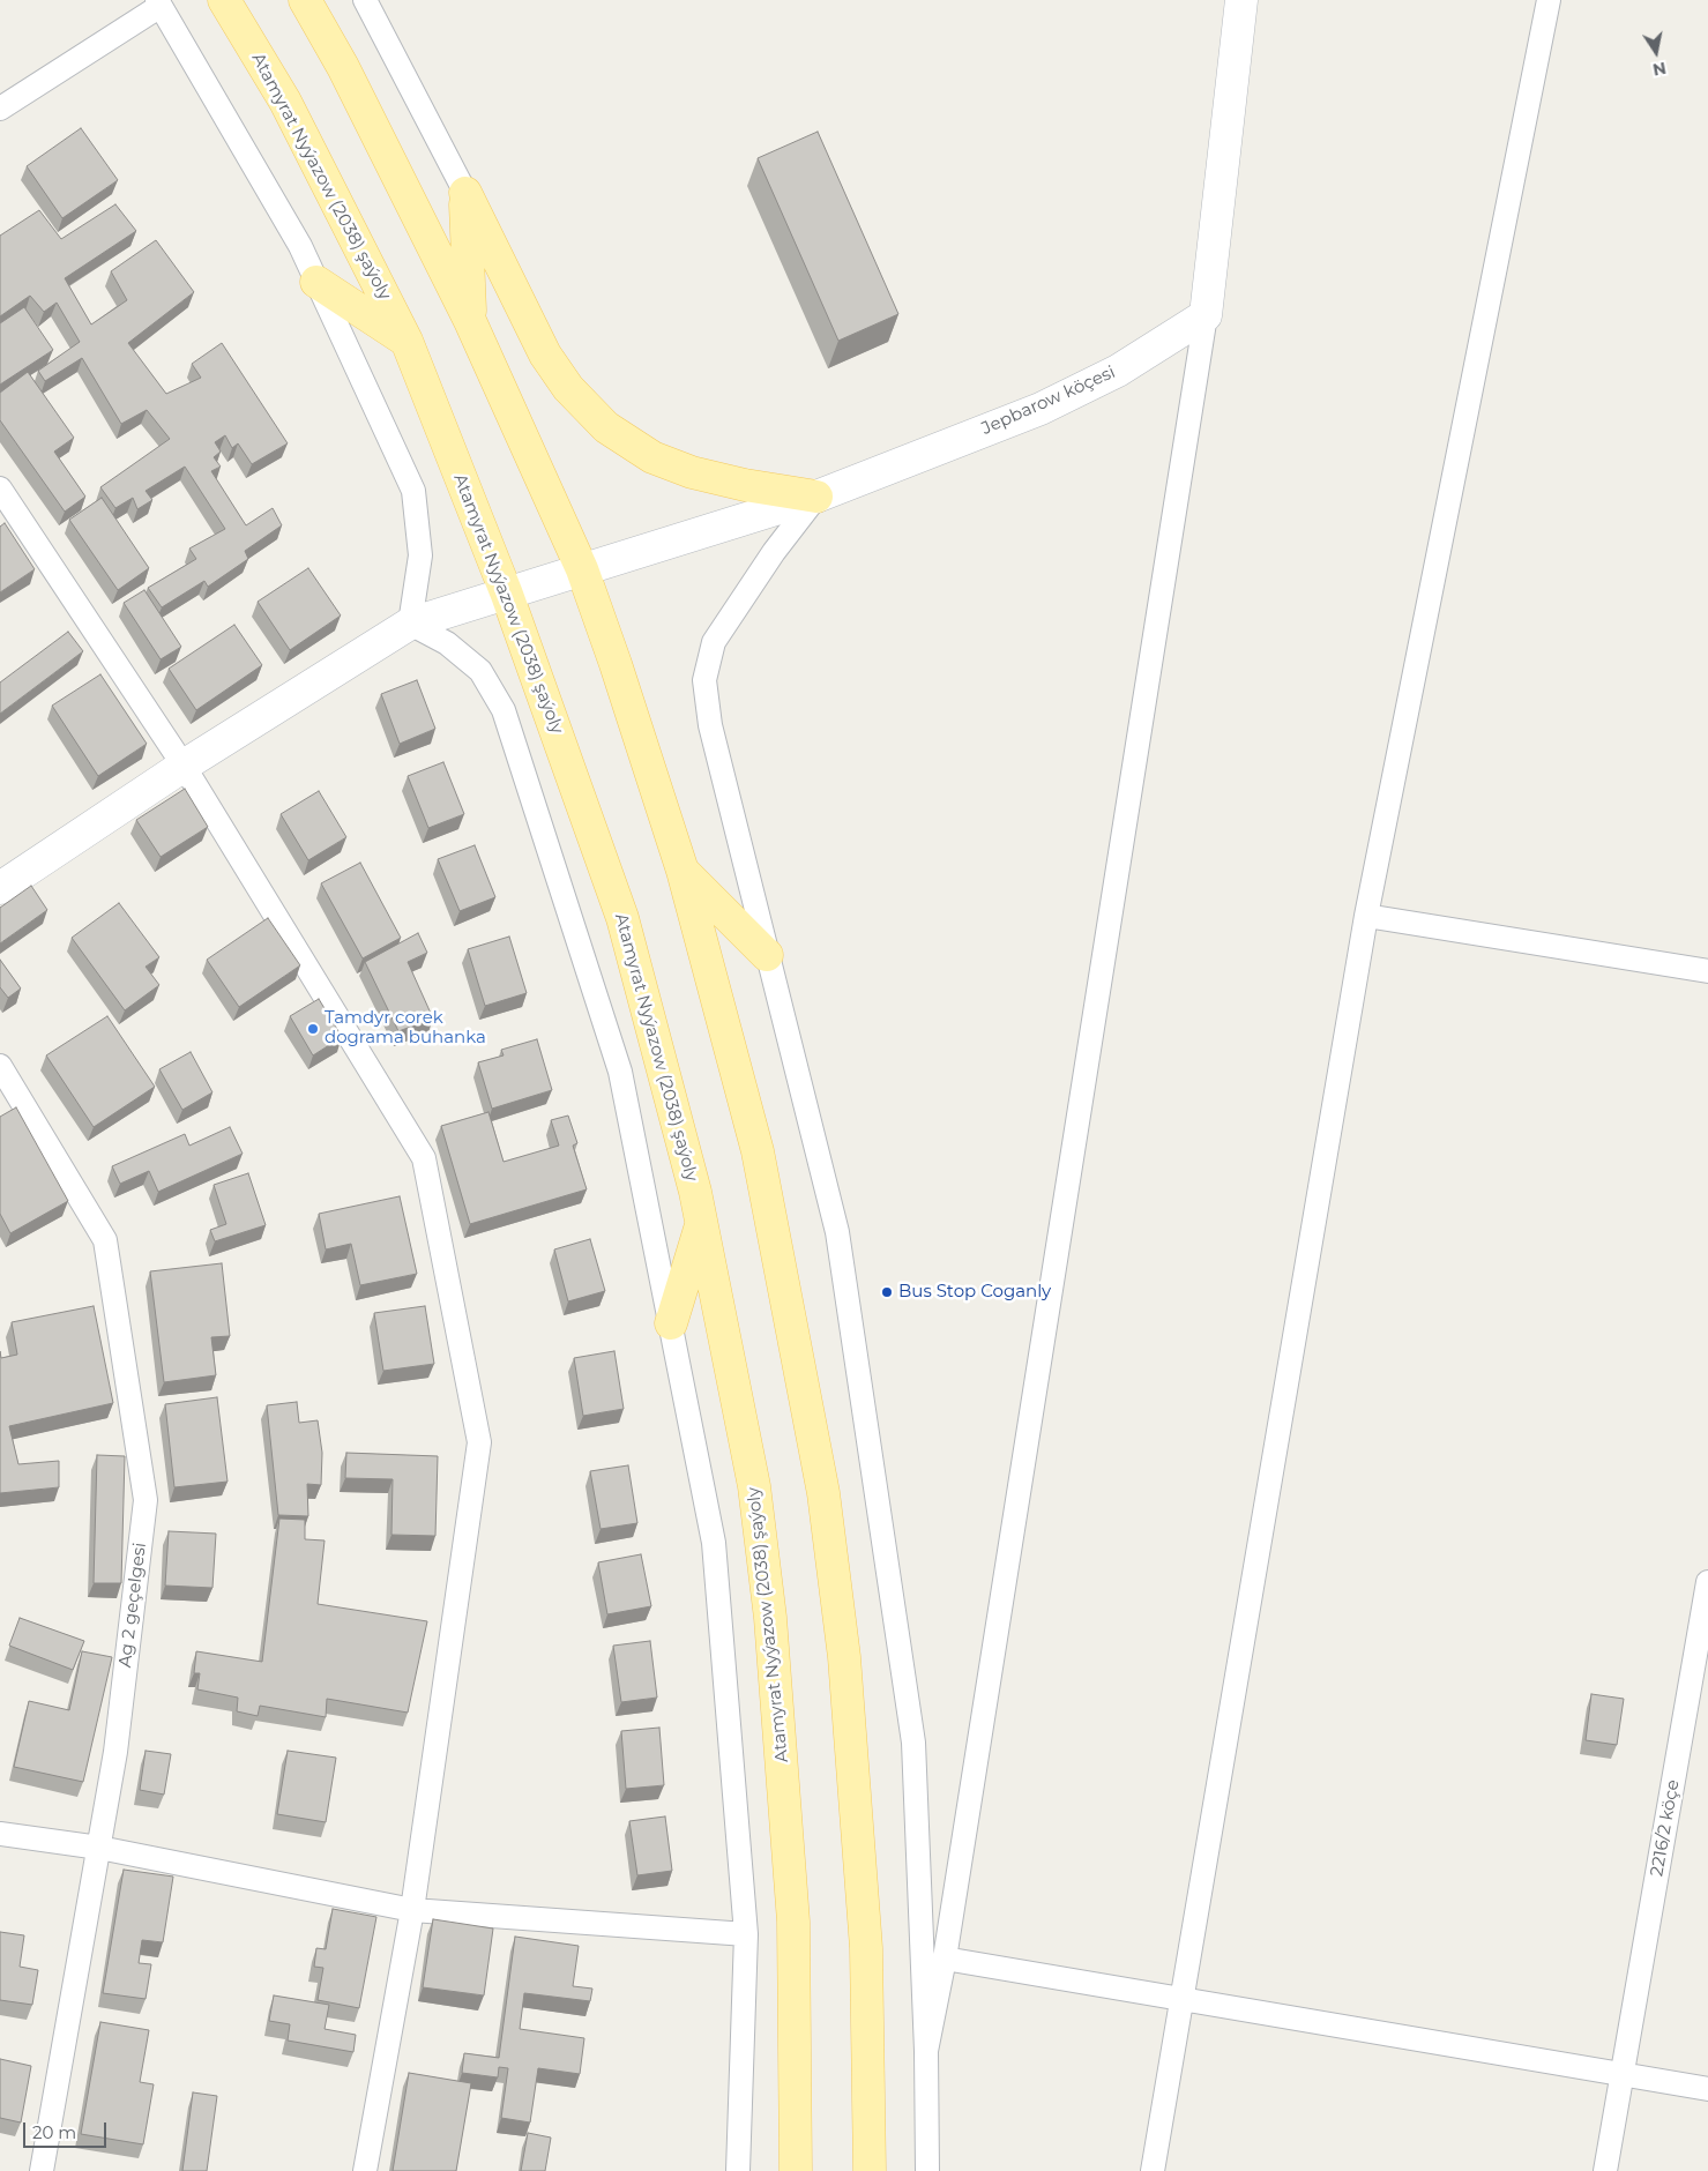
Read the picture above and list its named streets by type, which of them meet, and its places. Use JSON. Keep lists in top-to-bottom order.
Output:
{
  "streets": {
    "main road": ["Atamyrat Nyýazow (2038) şaýoly"],
    "street": ["Jepbarow köçesi", "Ag 2 geçelgesi", "2216/2 köçe"]
  },
  "crossings": [
    ["Atamyrat Nyýazow (2038) şaýoly", "Jepbarow köçesi"]
  ],
  "places": ["Tamdyr corek dograma buhanka", "Bus Stop Coganly"],
  "scale_bar": "20 m",
  "north": "bottom"
}
